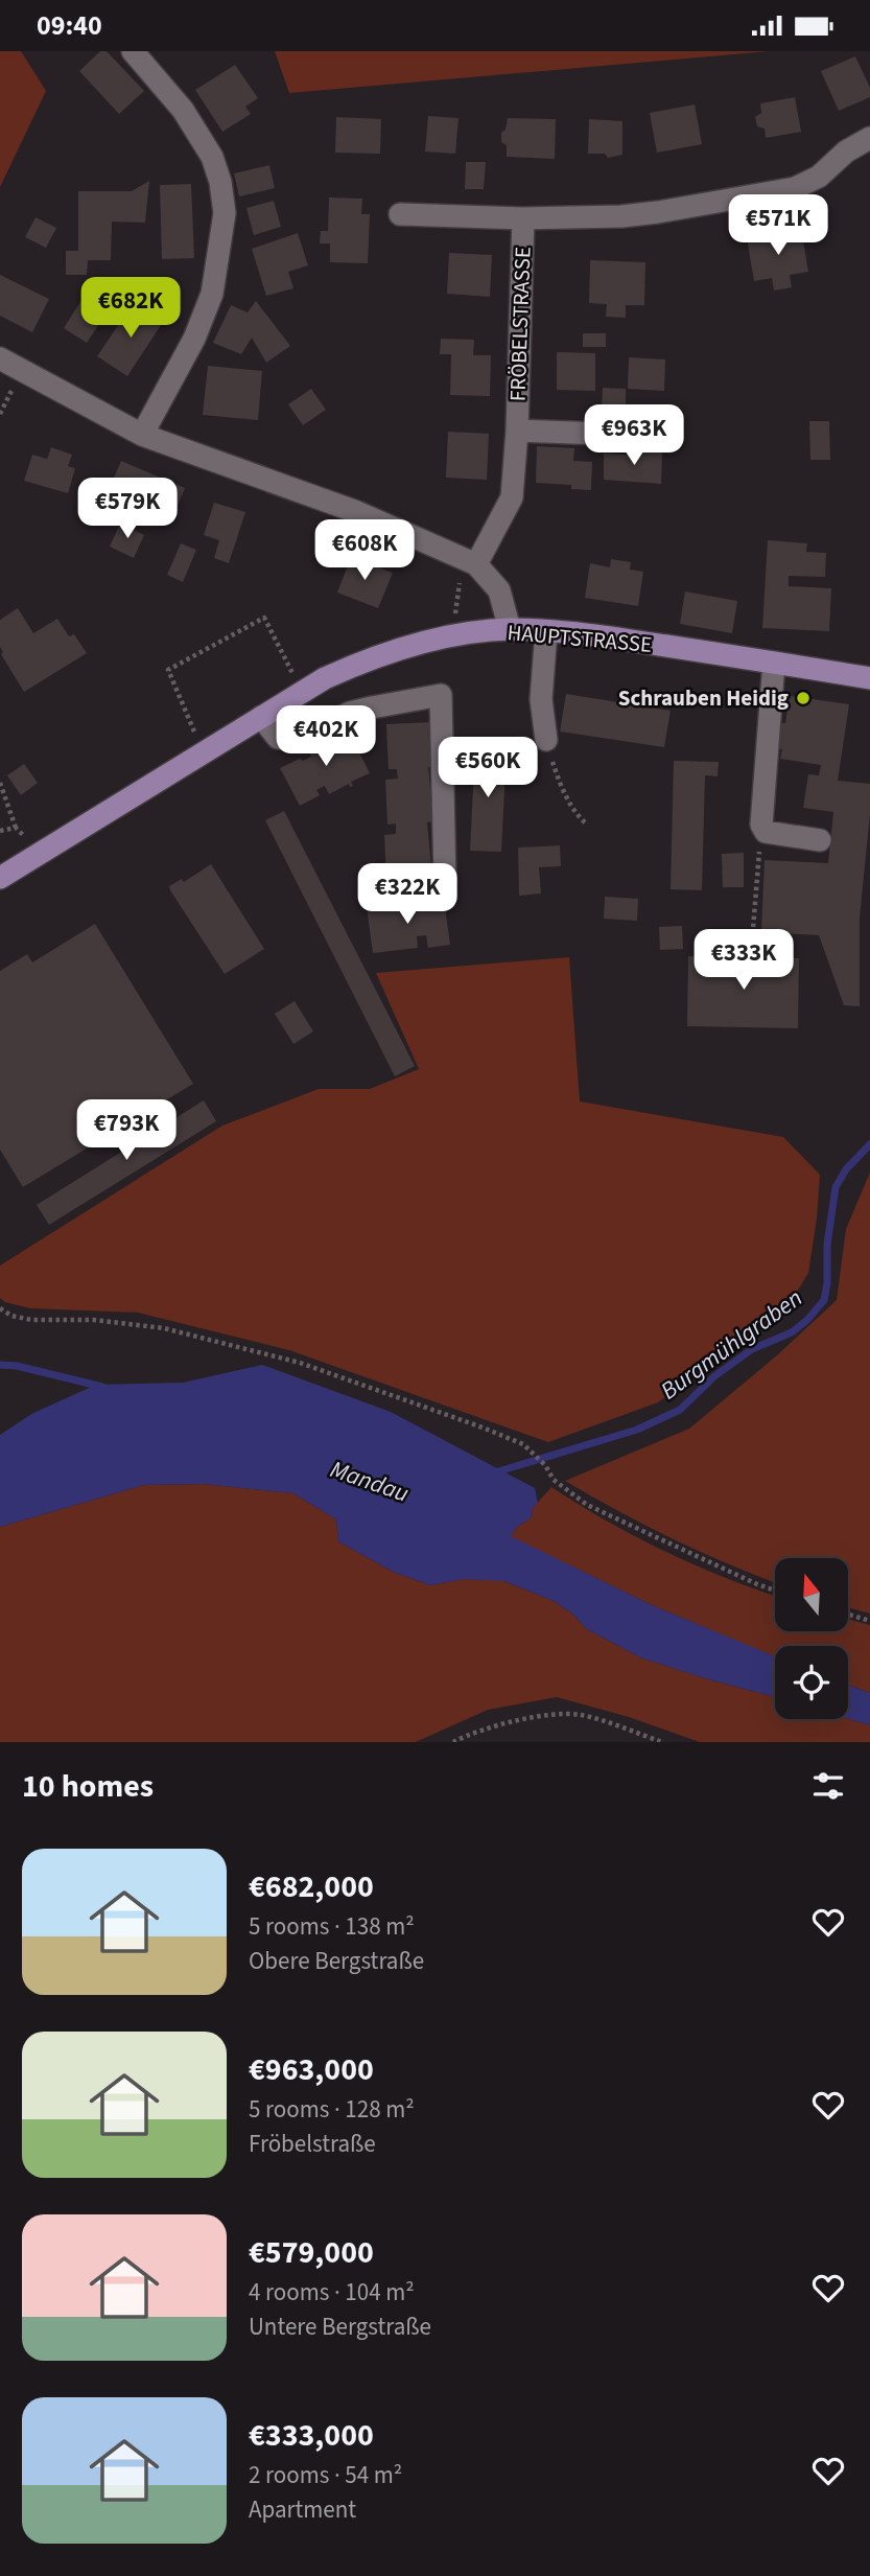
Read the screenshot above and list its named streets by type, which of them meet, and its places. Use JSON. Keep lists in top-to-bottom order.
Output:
{
  "streets": {
    "main road": ["HAUPTSTRASSE"],
    "street": ["FRÖBELSTRASSE"]
  },
  "water": ["Burgmühlgraben", "Mandau"],
  "places": ["Schrauben Heidig"],
  "north": "top",
  "page": {
    "status": "09:40",
    "price": [
      "€571K",
      "€682K",
      "€963K",
      "€579K",
      "€608K",
      "€402K",
      "€560K",
      "€322K",
      "€333K",
      "€793K"
    ],
    "heading": "10 homes",
    "list": [
      {
        "name": "€682,000",
        "note": "5 rooms · 138 m² · Obere Bergstraße"
      },
      {
        "name": "€963,000",
        "note": "5 rooms · 128 m² · Fröbelstraße"
      },
      {
        "name": "€579,000",
        "note": "4 rooms · 104 m² · Untere Bergstraße"
      },
      {
        "name": "€333,000",
        "note": "2 rooms · 54 m² · Apartment"
      }
    ]
  }
}
